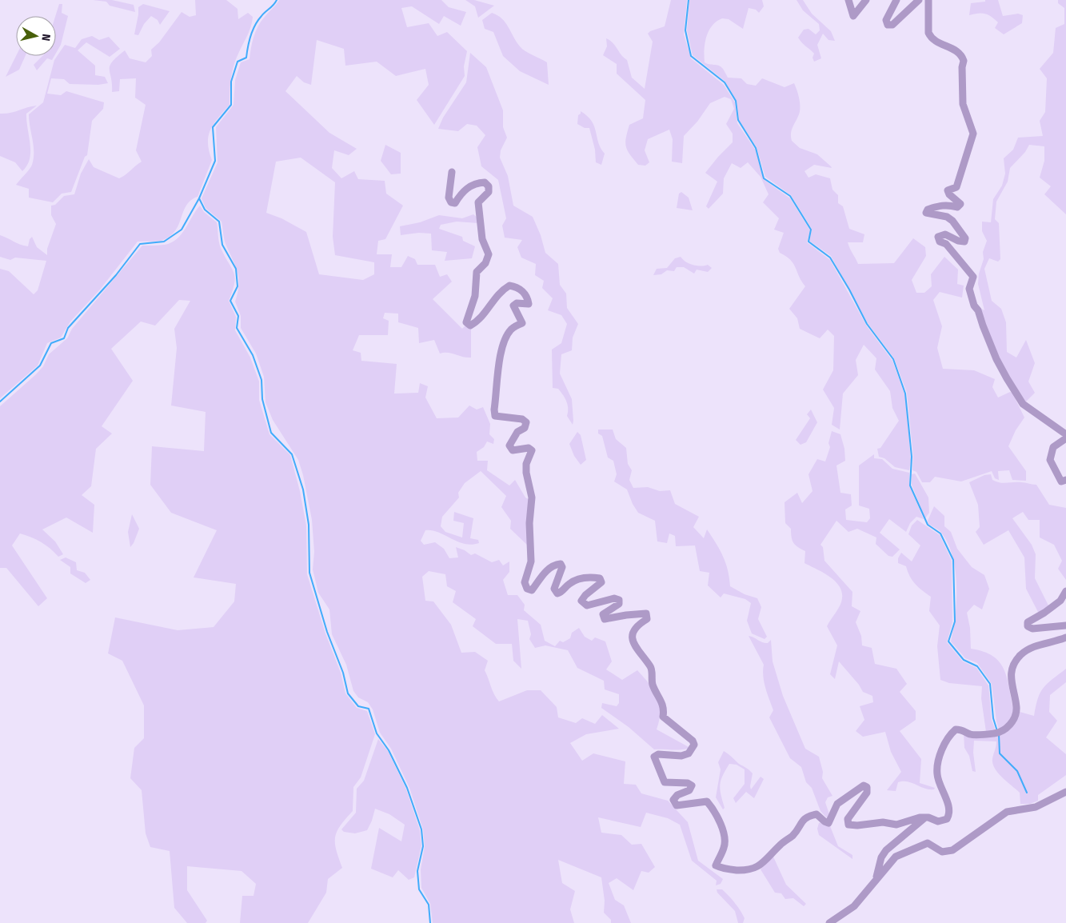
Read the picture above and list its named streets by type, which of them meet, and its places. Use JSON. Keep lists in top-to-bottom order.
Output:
{
  "north": "right"
}
